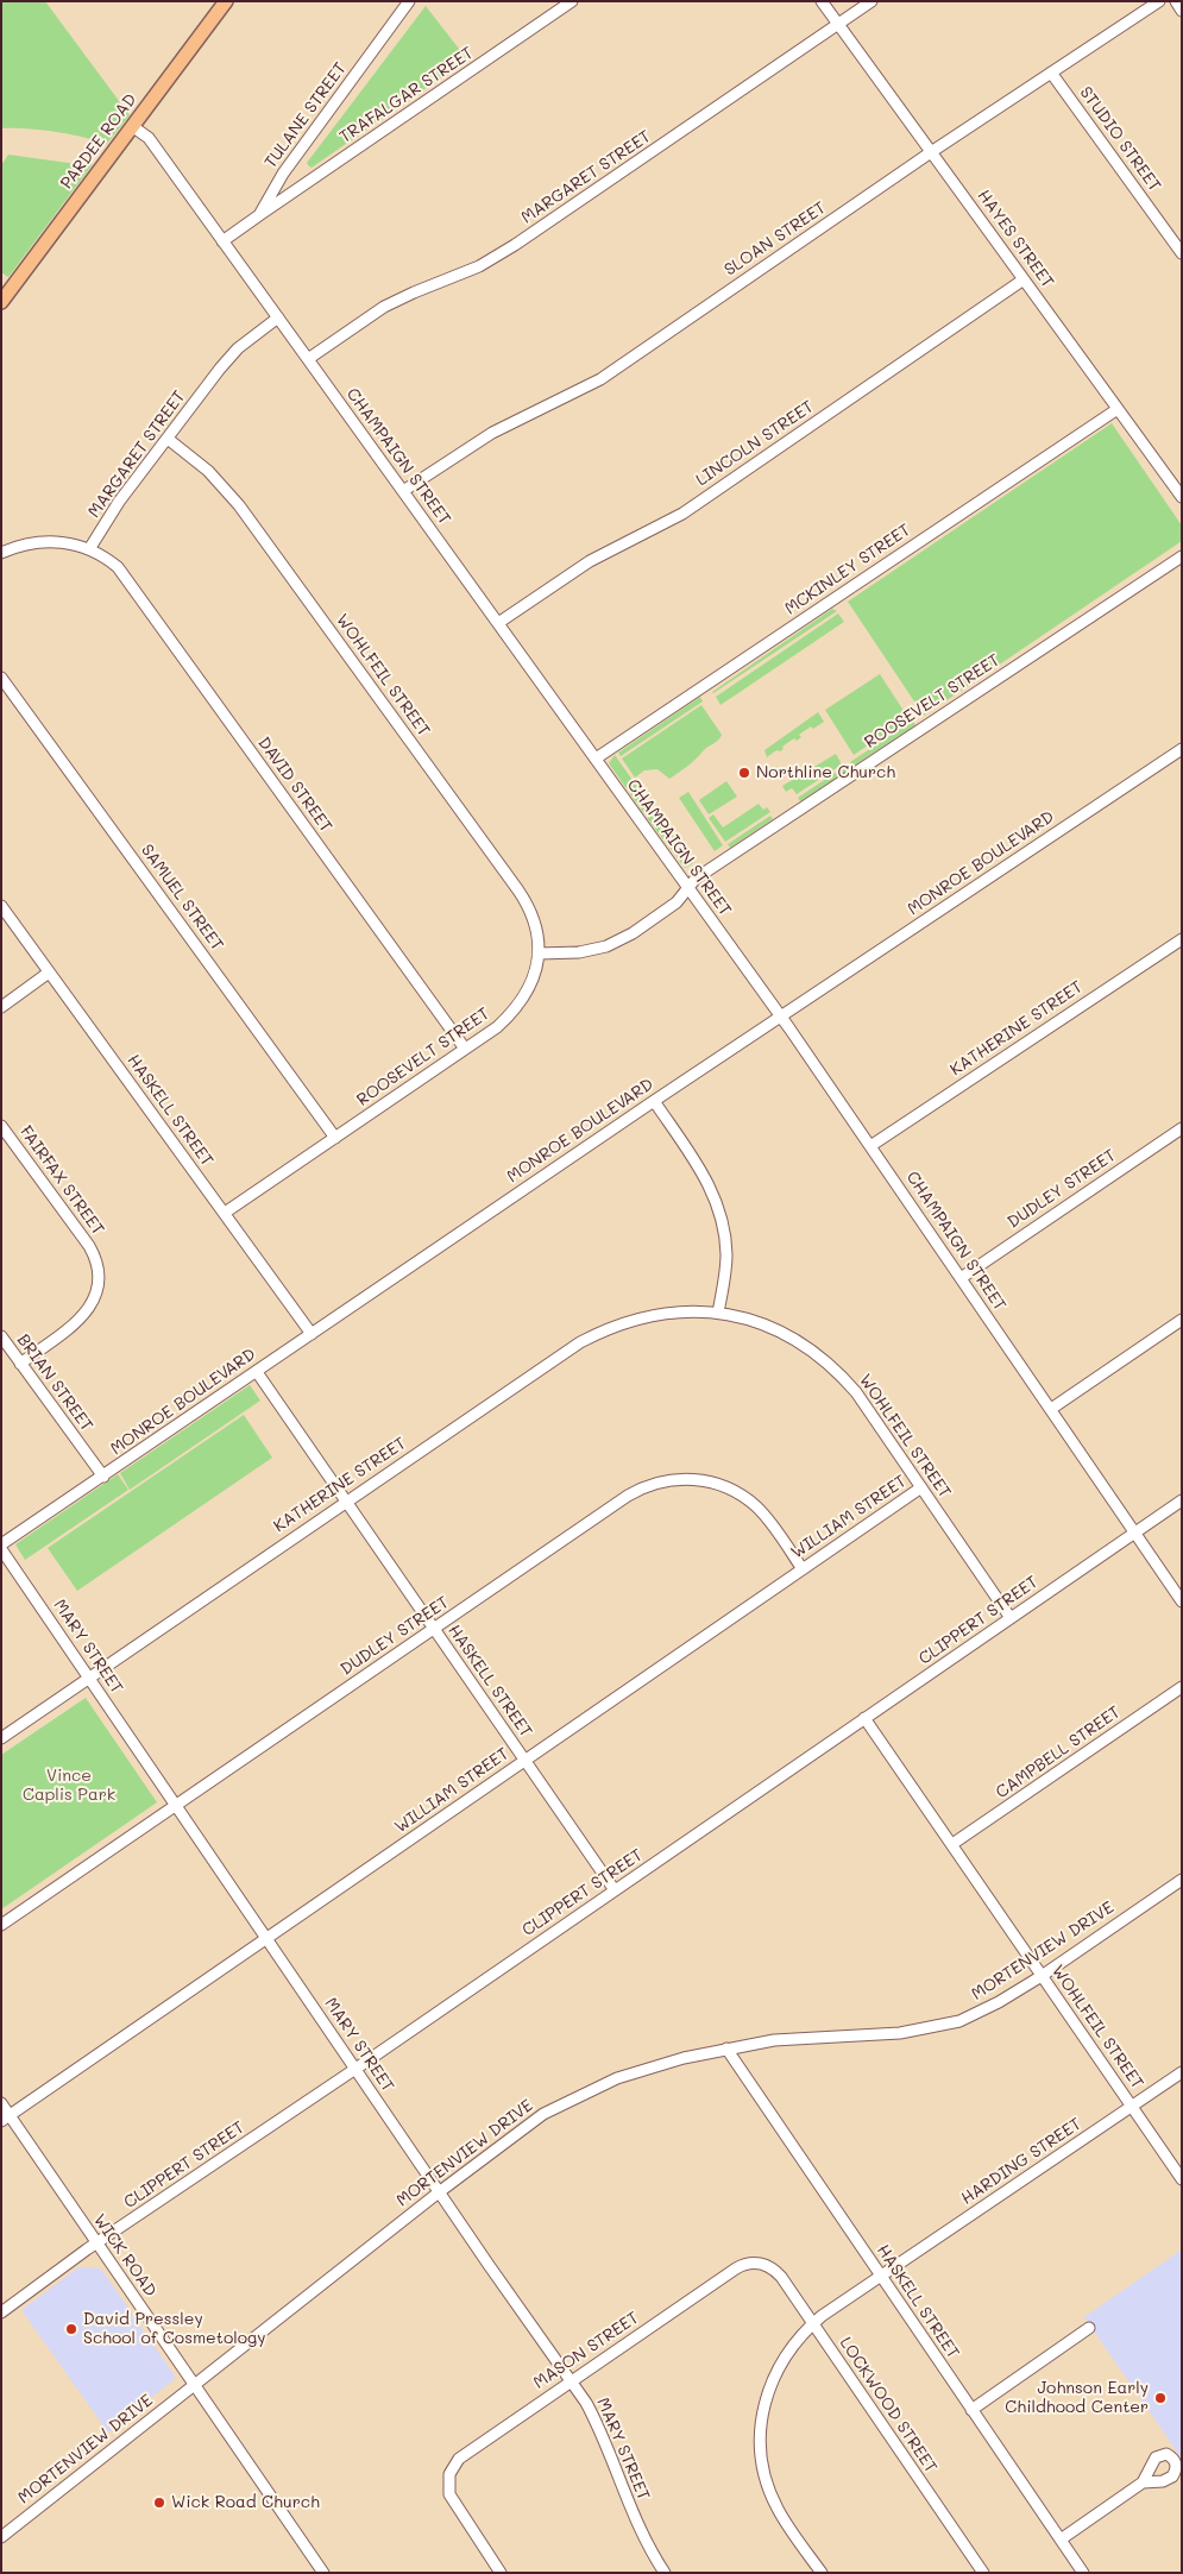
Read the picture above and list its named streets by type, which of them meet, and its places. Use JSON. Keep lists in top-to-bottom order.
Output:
{
  "streets": {
    "main road": ["PARDEE ROAD"],
    "street": [
      "TRAFALGAR STREET",
      "TULANE STREET",
      "STUDIO STREET",
      "MARGARET STREET",
      "SLOAN STREET",
      "HAYES STREET",
      "LINCOLN STREET",
      "CHAMPAIGN STREET",
      "MCKINLEY STREET",
      "WOHLFEIL STREET",
      "ROOSEVELT STREET",
      "DAVID STREET",
      "MONROE BOULEVARD",
      "SAMUEL STREET",
      "KATHERINE STREET",
      "HASKELL STREET",
      "FAIRFAX STREET",
      "DUDLEY STREET",
      "BRIAN STREET",
      "WILLIAM STREET",
      "CLIPPERT STREET",
      "MARY STREET",
      "CAMPBELL STREET",
      "MORTENVIEW DRIVE",
      "HARDING STREET",
      "WICK ROAD",
      "MASON STREET",
      "LOCKWOOD STREET"
    ]
  },
  "crossings": [
    ["TRAFALGAR STREET", "TULANE STREET"],
    ["TULANE STREET", "CHAMPAIGN STREET"],
    ["STUDIO STREET", "SLOAN STREET"],
    ["PARDEE ROAD", "CHAMPAIGN STREET"],
    ["MARGARET STREET", "HAYES STREET"],
    ["MARGARET STREET", "CHAMPAIGN STREET"],
    ["MARGARET STREET", "WOHLFEIL STREET"],
    ["MARGARET STREET", "DAVID STREET"],
    ["SLOAN STREET", "HAYES STREET"],
    ["SLOAN STREET", "CHAMPAIGN STREET"],
    ["HAYES STREET", "LINCOLN STREET"],
    ["HAYES STREET", "MCKINLEY STREET"],
    ["LINCOLN STREET", "CHAMPAIGN STREET"],
    ["CHAMPAIGN STREET", "MCKINLEY STREET"],
    ["CHAMPAIGN STREET", "ROOSEVELT STREET"],
    ["CHAMPAIGN STREET", "MONROE BOULEVARD"],
    ["CHAMPAIGN STREET", "KATHERINE STREET"],
    ["CHAMPAIGN STREET", "DUDLEY STREET"],
    ["CHAMPAIGN STREET", "CLIPPERT STREET"],
    ["WOHLFEIL STREET", "ROOSEVELT STREET"],
    ["WOHLFEIL STREET", "KATHERINE STREET"],
    ["WOHLFEIL STREET", "WILLIAM STREET"],
    ["WOHLFEIL STREET", "CLIPPERT STREET"],
    ["WOHLFEIL STREET", "CAMPBELL STREET"],
    ["WOHLFEIL STREET", "MORTENVIEW DRIVE"],
    ["WOHLFEIL STREET", "HARDING STREET"],
    ["ROOSEVELT STREET", "DAVID STREET"],
    ["ROOSEVELT STREET", "SAMUEL STREET"],
    ["ROOSEVELT STREET", "HASKELL STREET"],
    ["MONROE BOULEVARD", "HASKELL STREET"],
    ["MONROE BOULEVARD", "BRIAN STREET"],
    ["MONROE BOULEVARD", "MARY STREET"],
    ["KATHERINE STREET", "HASKELL STREET"],
    ["KATHERINE STREET", "MARY STREET"],
    ["HASKELL STREET", "DUDLEY STREET"],
    ["HASKELL STREET", "WILLIAM STREET"],
    ["HASKELL STREET", "CLIPPERT STREET"],
    ["HASKELL STREET", "MORTENVIEW DRIVE"],
    ["HASKELL STREET", "HARDING STREET"],
    ["FAIRFAX STREET", "BRIAN STREET"],
    ["DUDLEY STREET", "WILLIAM STREET"],
    ["DUDLEY STREET", "MARY STREET"],
    ["WILLIAM STREET", "MARY STREET"],
    ["WILLIAM STREET", "WICK ROAD"],
    ["CLIPPERT STREET", "MARY STREET"],
    ["CLIPPERT STREET", "WICK ROAD"],
    ["MARY STREET", "MORTENVIEW DRIVE"],
    ["MARY STREET", "MASON STREET"],
    ["MORTENVIEW DRIVE", "WICK ROAD"],
    ["HARDING STREET", "LOCKWOOD STREET"],
    ["MASON STREET", "LOCKWOOD STREET"]
  ],
  "parks": ["Vince Caplis Park"],
  "places": [
    "Northline Church",
    "David Pressley School of Cosmetology",
    "Johnson Early Childhood Center",
    "Wick Road Church"
  ]
}
